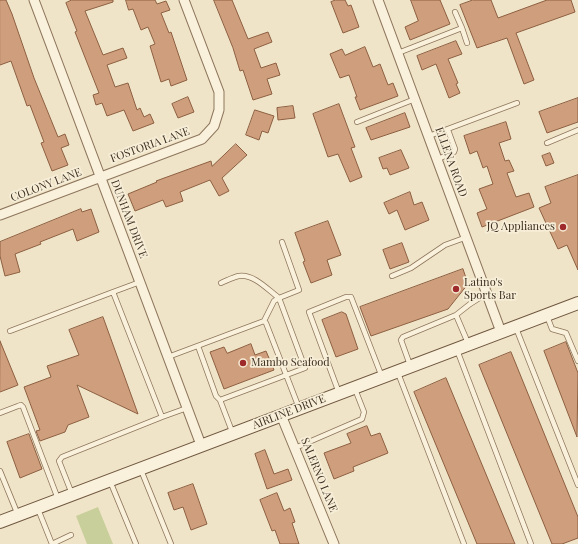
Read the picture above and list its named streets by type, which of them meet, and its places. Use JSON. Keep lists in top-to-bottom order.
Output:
{
  "streets": {
    "main road": ["AIRLINE DRIVE"],
    "street": [
      "FOSTORIA LANE",
      "ELLENA ROAD",
      "COLONY LANE",
      "DUNHAM DRIVE",
      "SALERNO LANE"
    ]
  },
  "crossings": [
    ["FOSTORIA LANE", "COLONY LANE"],
    ["FOSTORIA LANE", "DUNHAM DRIVE"],
    ["ELLENA ROAD", "AIRLINE DRIVE"],
    ["COLONY LANE", "DUNHAM DRIVE"],
    ["DUNHAM DRIVE", "AIRLINE DRIVE"],
    ["AIRLINE DRIVE", "SALERNO LANE"]
  ],
  "places": ["JQ Appliances", "Latino's Sports Bar", "Mambo Seafood"]
}
